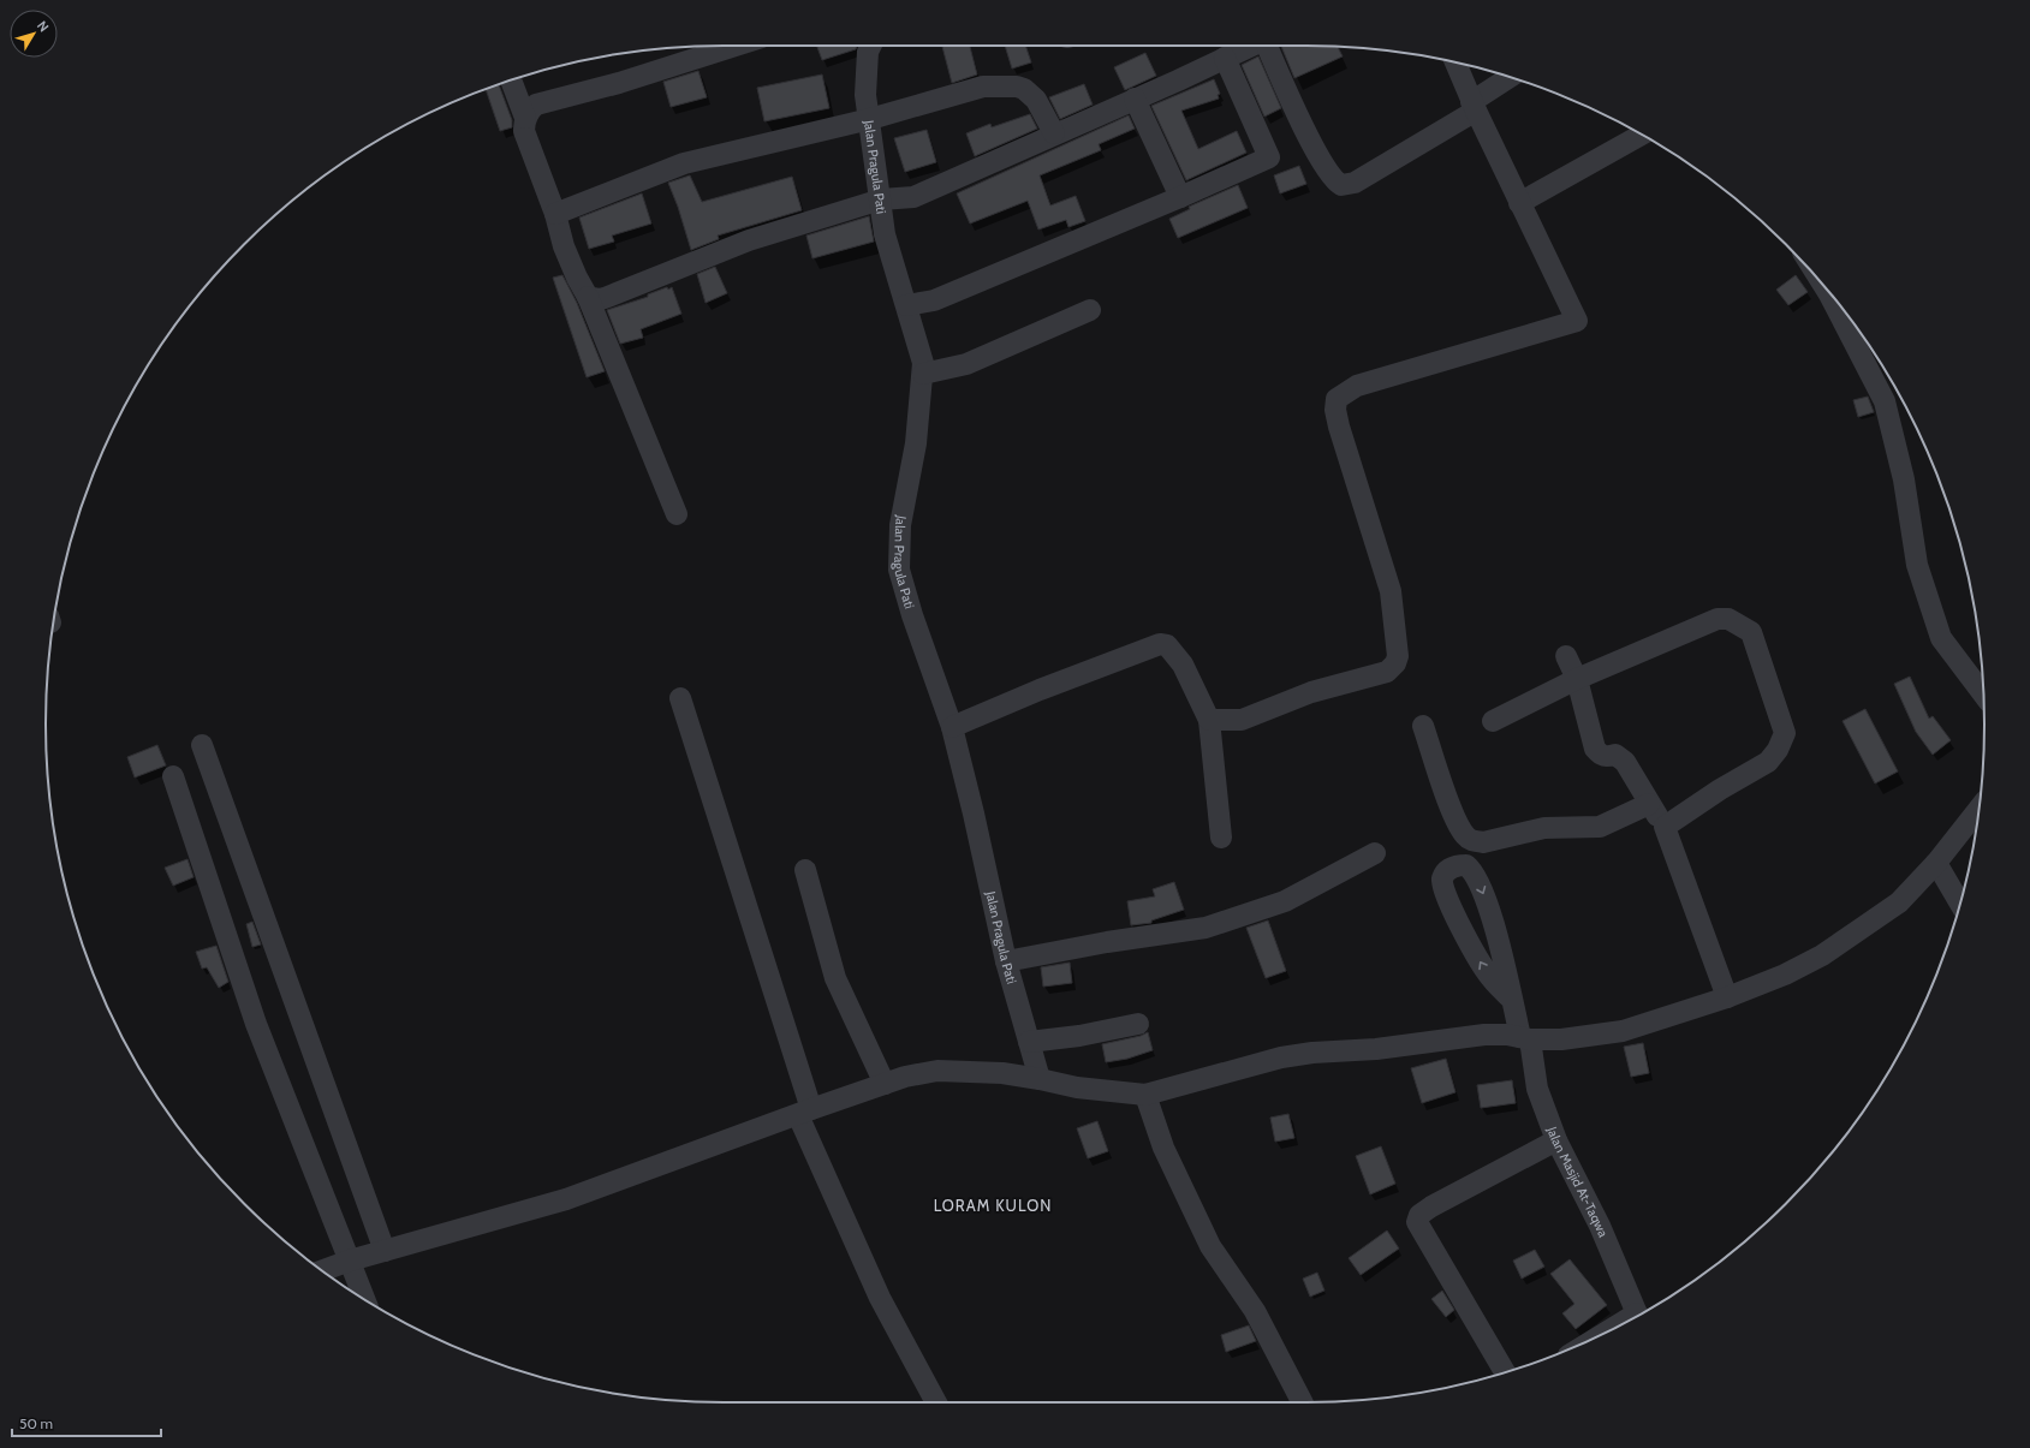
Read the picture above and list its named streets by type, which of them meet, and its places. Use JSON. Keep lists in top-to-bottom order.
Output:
{
  "streets": {
    "street": ["Jalan Pragula Pati", "Jalan Masjid At-Taqwa"]
  },
  "districts": ["LORAM KULON"],
  "scale_bar": "50 m",
  "north": "top right"
}
